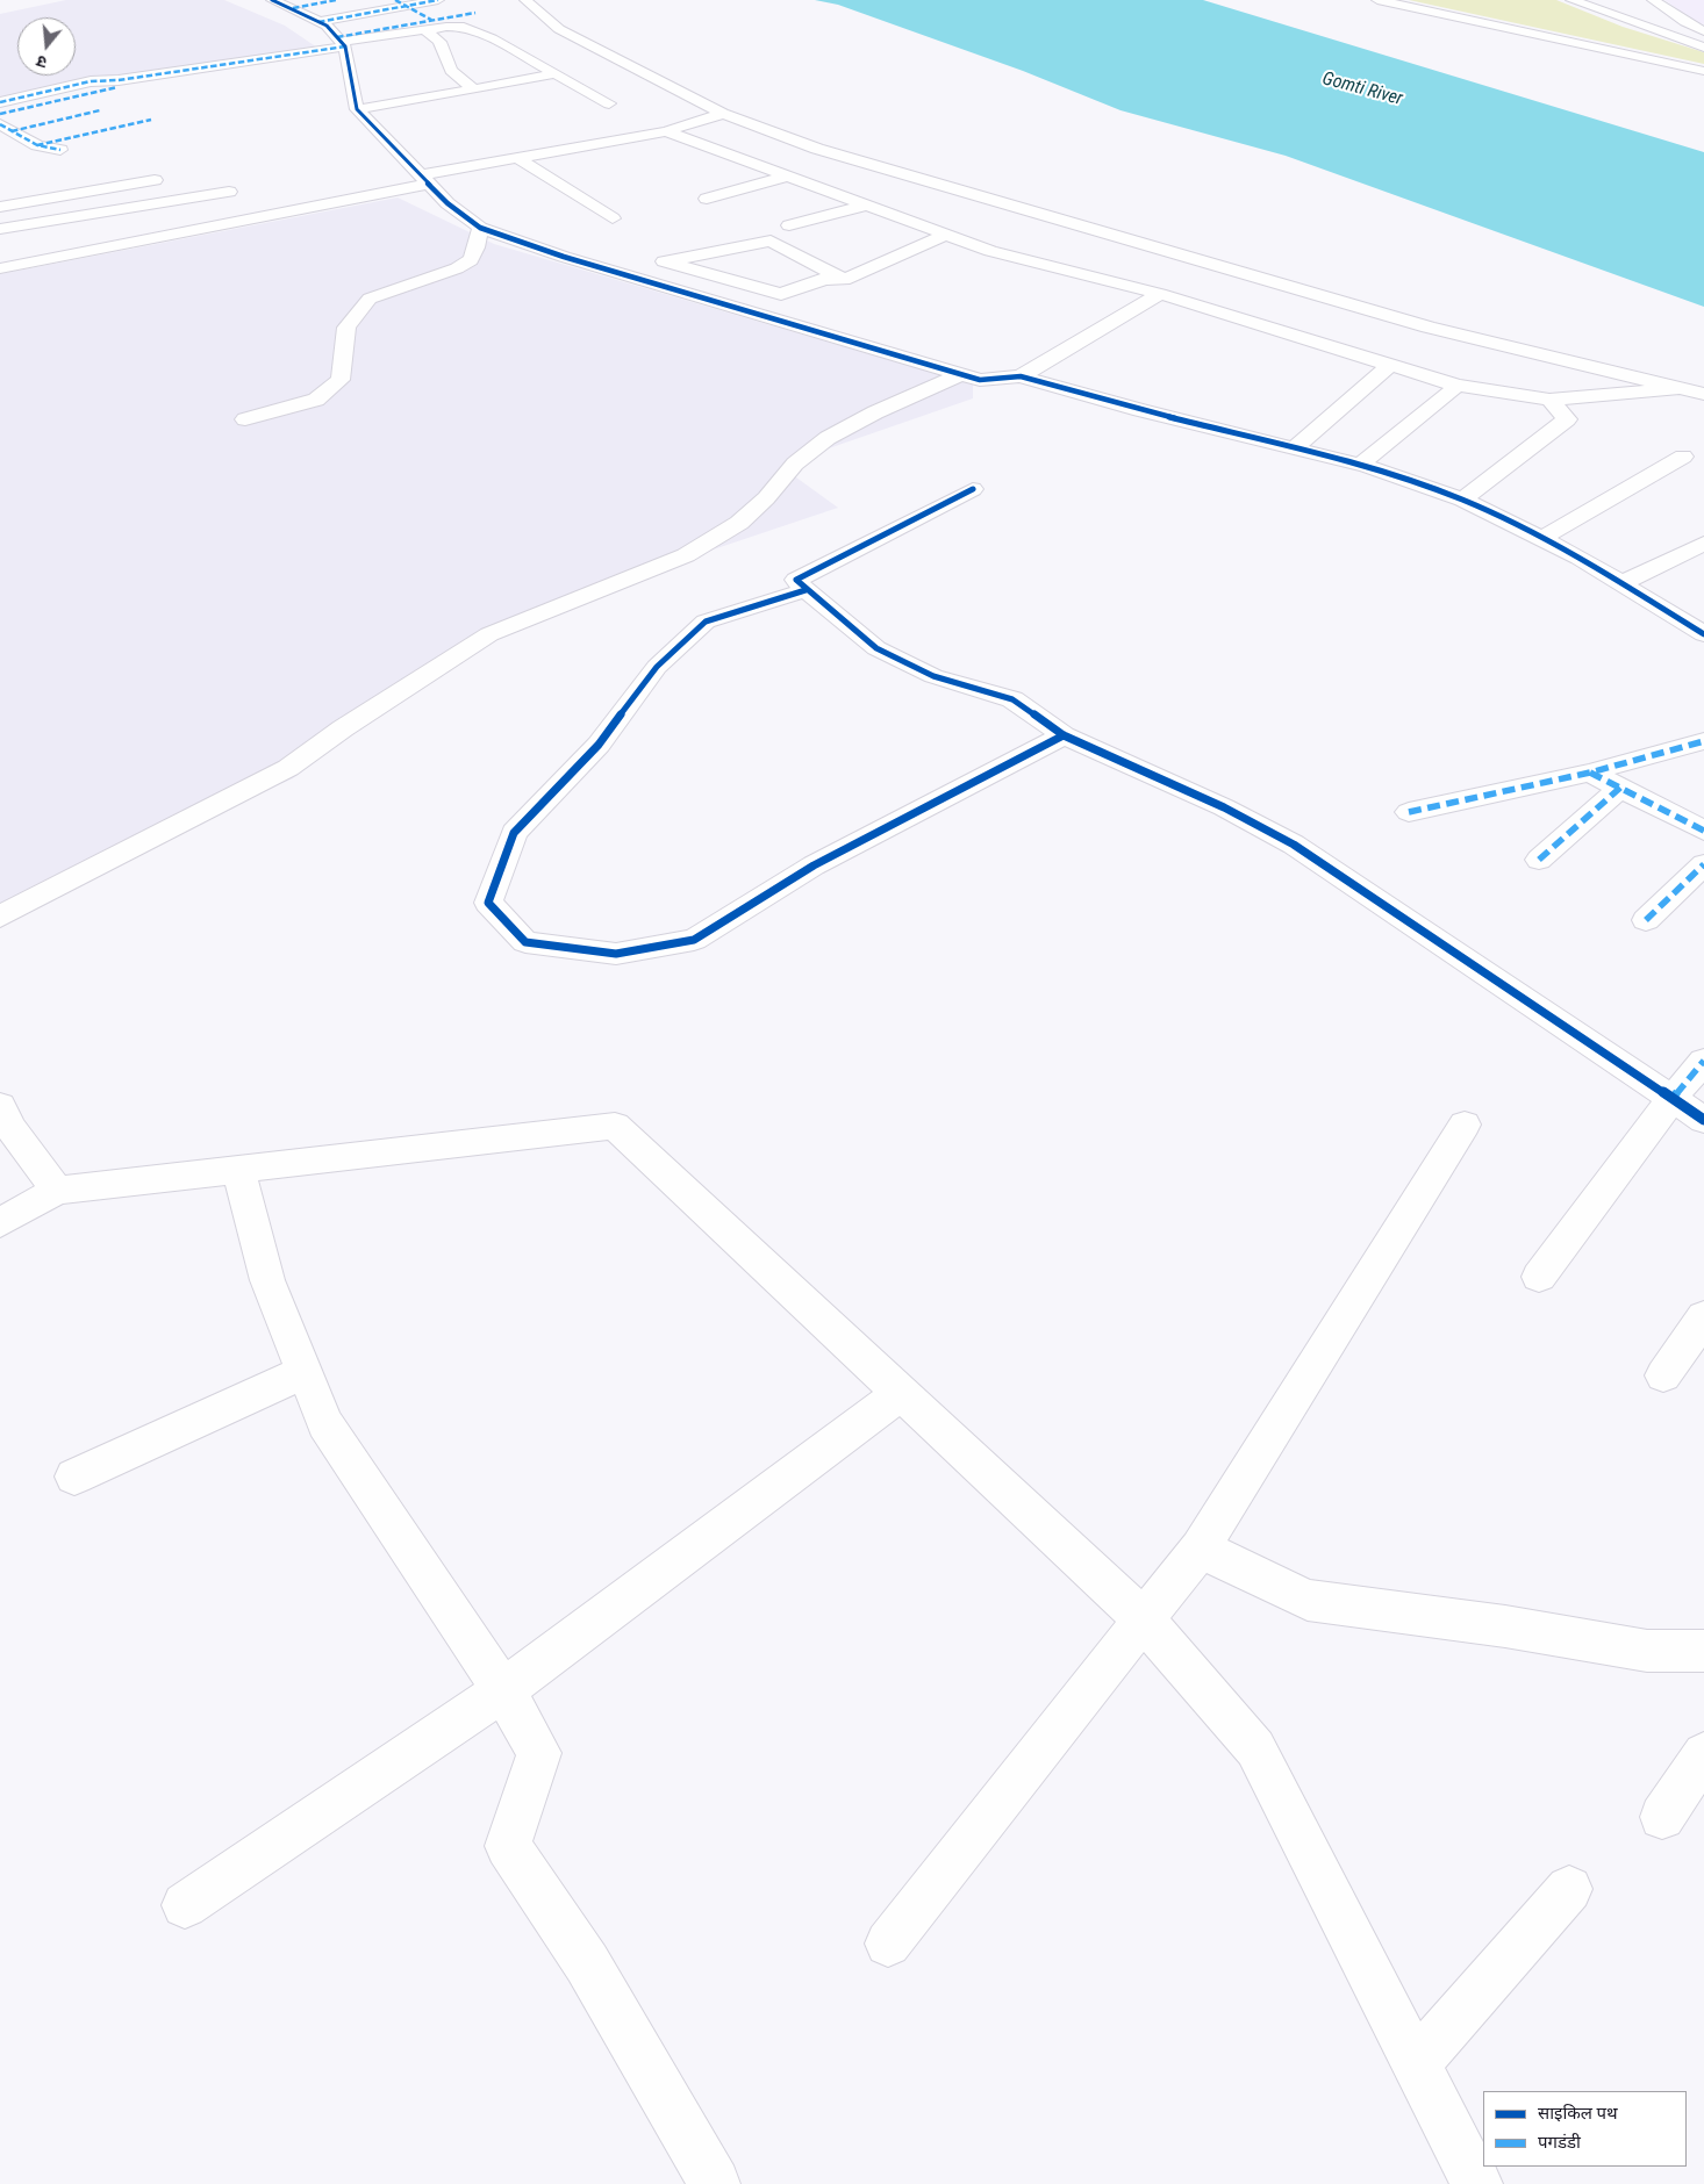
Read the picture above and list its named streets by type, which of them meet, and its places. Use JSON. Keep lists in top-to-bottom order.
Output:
{
  "water": ["Gomti River"],
  "legend": ["साइकिल पथ", "पगडंडी"],
  "north": "bottom"
}
